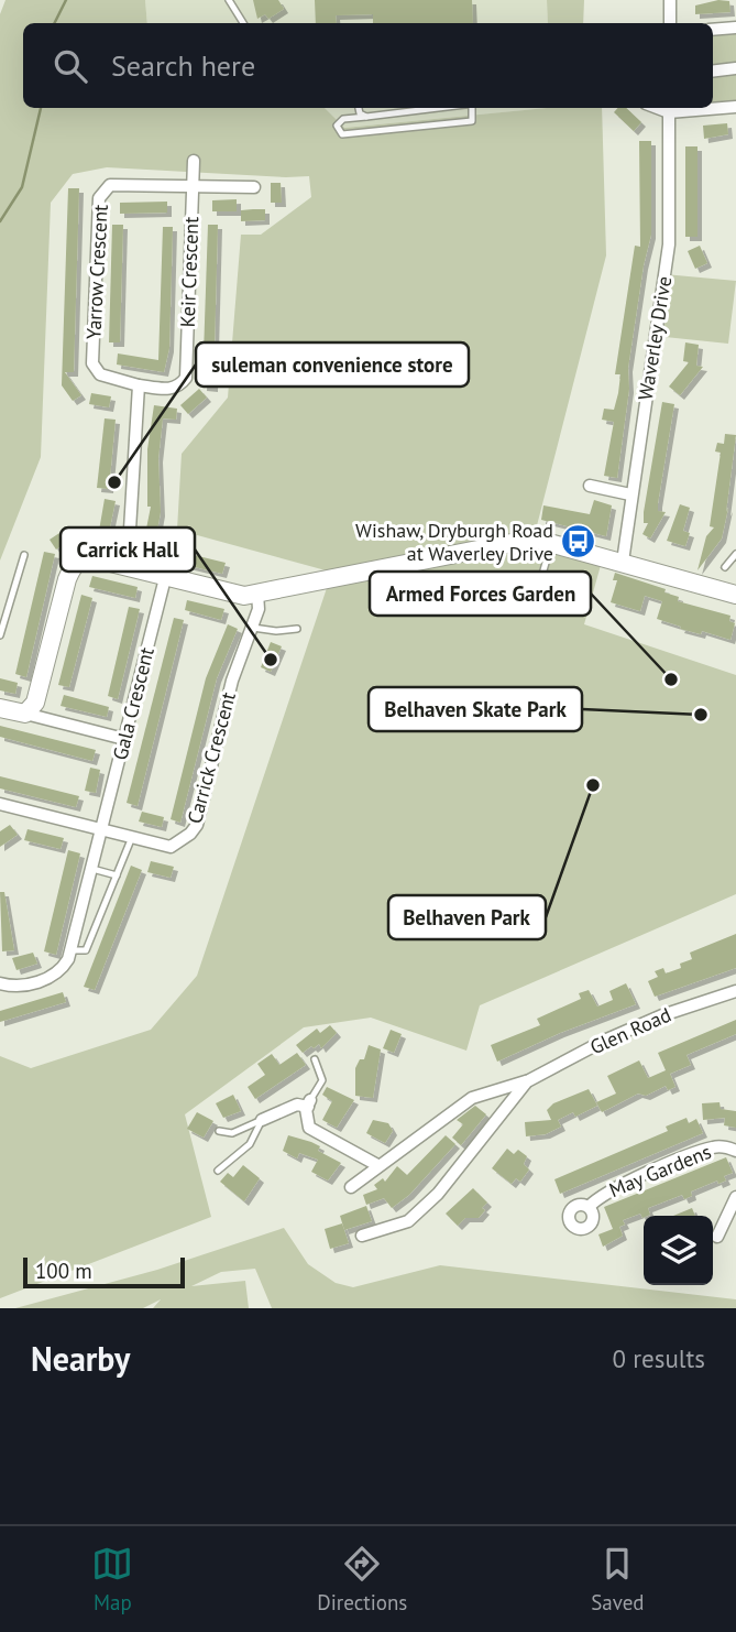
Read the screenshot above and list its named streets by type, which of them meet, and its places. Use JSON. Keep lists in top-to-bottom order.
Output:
{
  "streets": {
    "street": [
      "Yarrow Crescent",
      "Keir Crescent",
      "Waverley Drive",
      "Gala Crescent",
      "Carrick Crescent",
      "Glen Road",
      "May Gardens"
    ]
  },
  "crossings": [
    ["Yarrow Crescent", "Keir Crescent"],
    ["Gala Crescent", "Carrick Crescent"]
  ],
  "places": {
    "other": [
      "suleman convenience store",
      "Carrick Hall",
      "Armed Forces Garden",
      "Belhaven Skate Park",
      "Belhaven Park"
    ],
    "bus stop": ["Wishaw, Dryburgh Road at Waverley Drive"]
  },
  "scale_bar": "100 m",
  "page": {
    "search": "Search here",
    "scale": "100 m",
    "heading": ["Nearby", "0 results"],
    "nav": ["Map", "Directions", "Saved"]
  }
}
